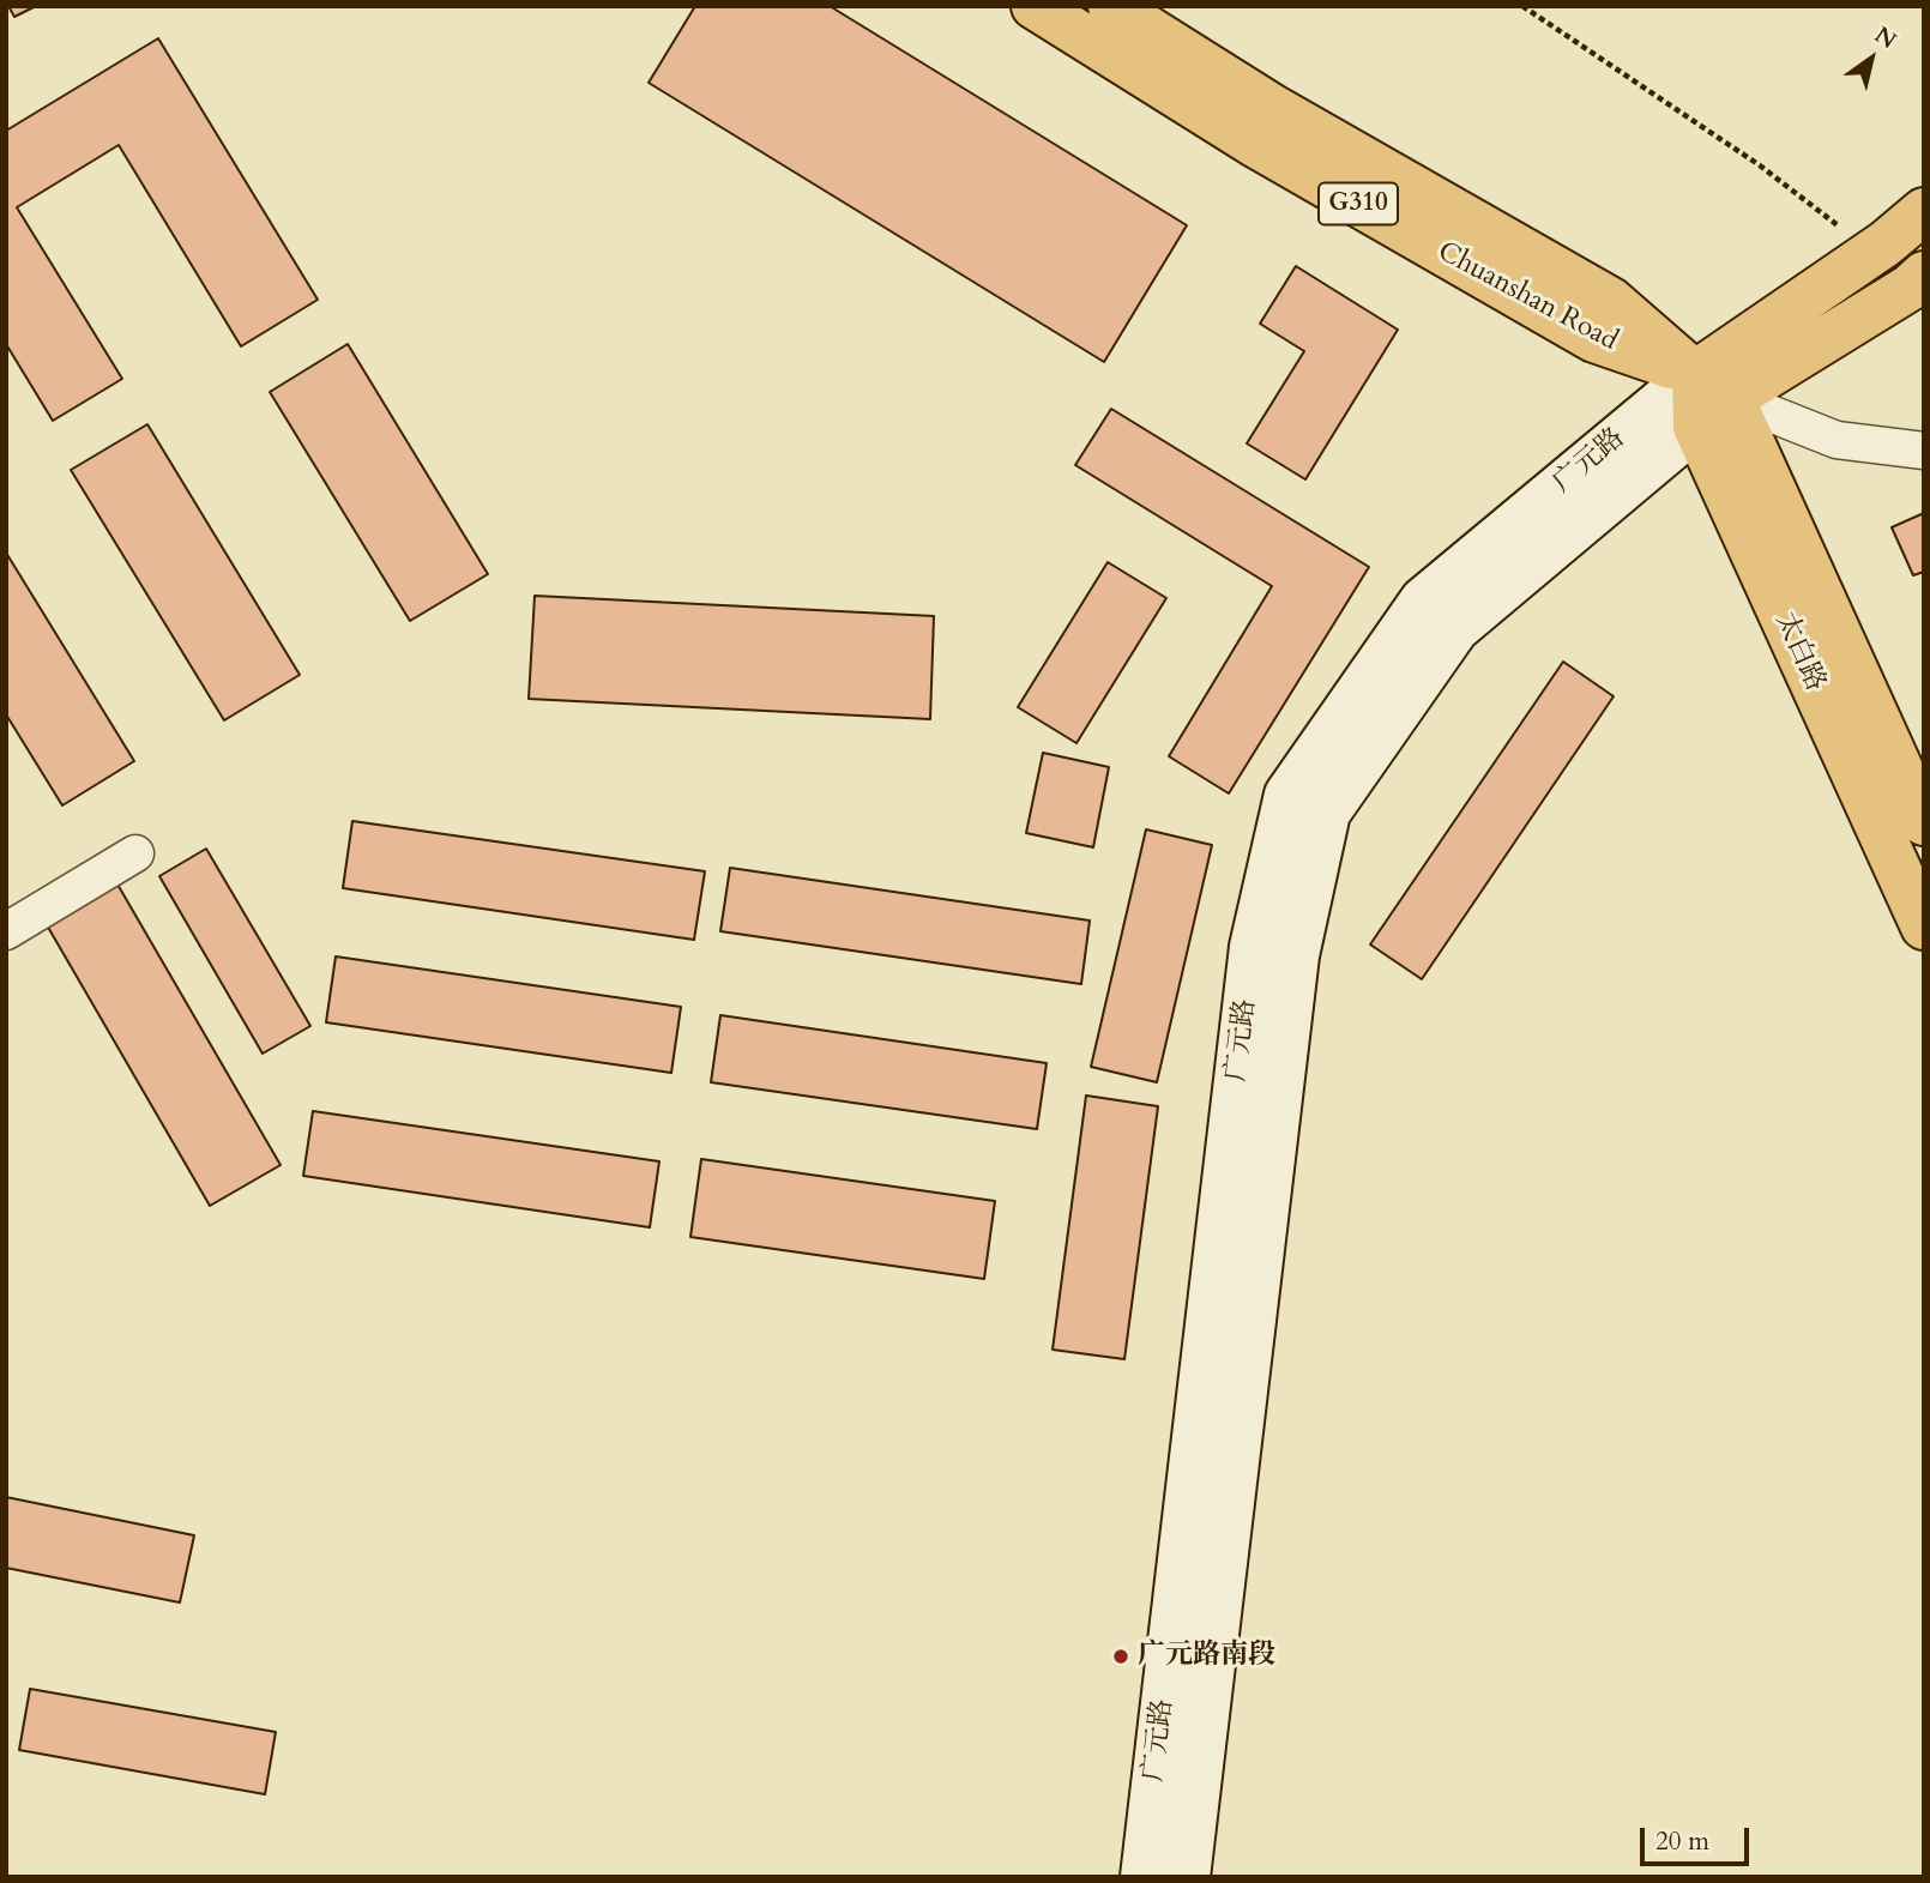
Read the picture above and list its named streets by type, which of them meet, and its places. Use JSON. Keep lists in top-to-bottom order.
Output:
{
  "streets": {
    "main road": [
      "G310",
      "Chuanshan Road",
      "广元路",
      "太白路"
    ]
  },
  "crossings": [
    ["Chuanshan Road", "广元路"],
    ["Chuanshan Road", "太白路"],
    ["广元路", "太白路"]
  ],
  "places": ["广元路南段"],
  "scale_bar": "20 m",
  "north": "top right"
}
